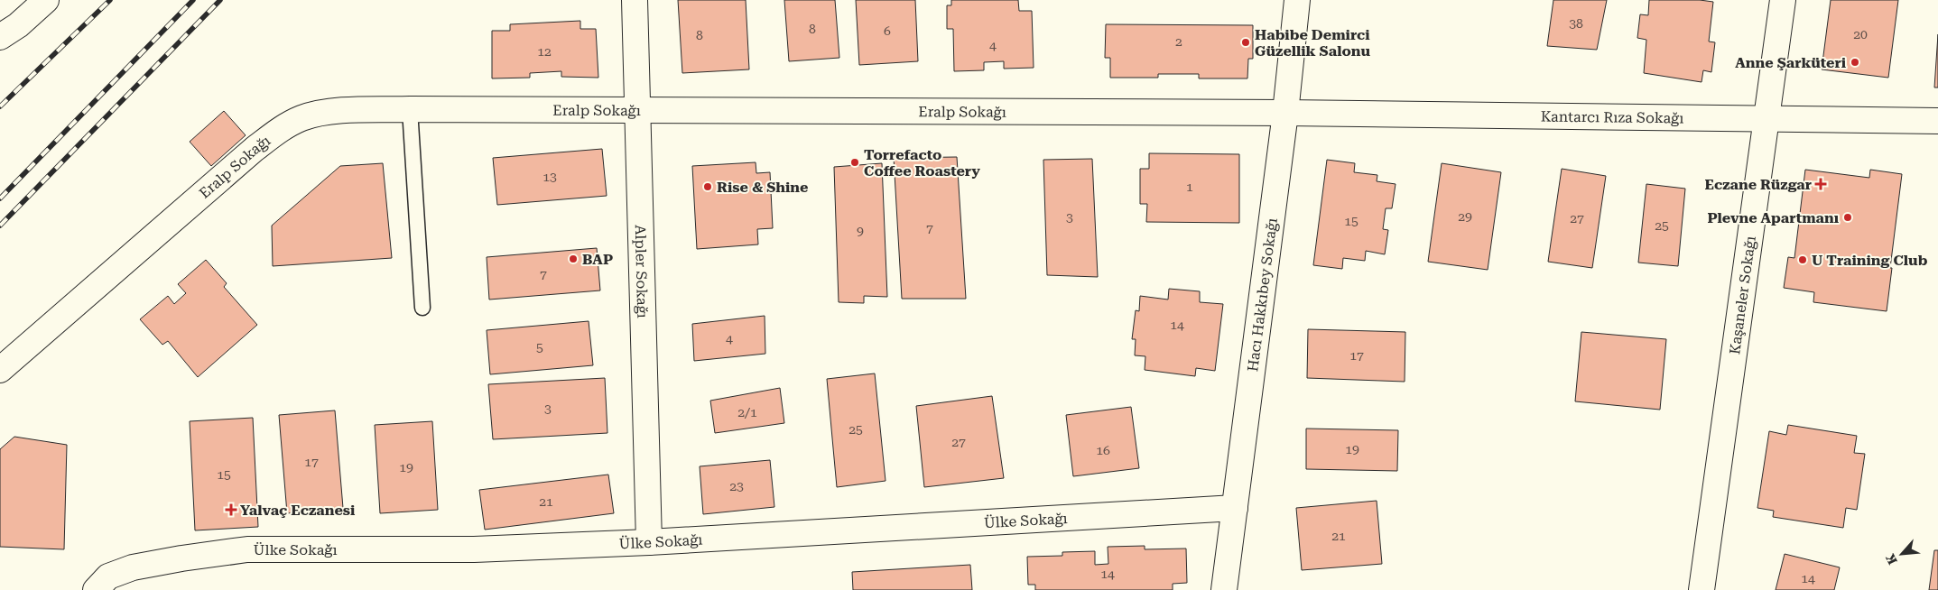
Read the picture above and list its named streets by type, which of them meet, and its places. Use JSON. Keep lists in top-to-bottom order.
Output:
{
  "streets": {
    "street": [
      "Eralp Sokağı",
      "Kantarcı Rıza Sokağı",
      "Alpler Sokağı",
      "Hacı Hakkıbey Sokağı",
      "Kaşaneler Sokağı",
      "Ülke Sokağı"
    ]
  },
  "crossings": [
    ["Eralp Sokağı", "Kantarcı Rıza Sokağı"],
    ["Eralp Sokağı", "Alpler Sokağı"],
    ["Eralp Sokağı", "Hacı Hakkıbey Sokağı"],
    ["Kantarcı Rıza Sokağı", "Hacı Hakkıbey Sokağı"],
    ["Kantarcı Rıza Sokağı", "Kaşaneler Sokağı"],
    ["Alpler Sokağı", "Ülke Sokağı"],
    ["Hacı Hakkıbey Sokağı", "Ülke Sokağı"]
  ],
  "places": {
    "other": [
      "Habibe Demirci Güzellik Salonu",
      "Anne Şarküteri",
      "Torrefacto Coffee Roastery",
      "Rise & Shine",
      "Plevne Apartmanı",
      "BAP",
      "U Training Club"
    ],
    "health": ["Eczane Rüzgar", "Yalvaç Eczanesi"]
  },
  "house_numbers": [
    "38",
    "8",
    "6",
    "20",
    "8",
    "2",
    "4",
    "12",
    "13",
    "1",
    "29",
    "3",
    "27",
    "15",
    "25",
    "7",
    "9",
    "7",
    "14",
    "4",
    "5",
    "17",
    "3",
    "2/1",
    "25",
    "27",
    "19",
    "16",
    "17",
    "19",
    "15",
    "23",
    "21",
    "21",
    "14",
    "14"
  ],
  "north": "bottom left"
}
